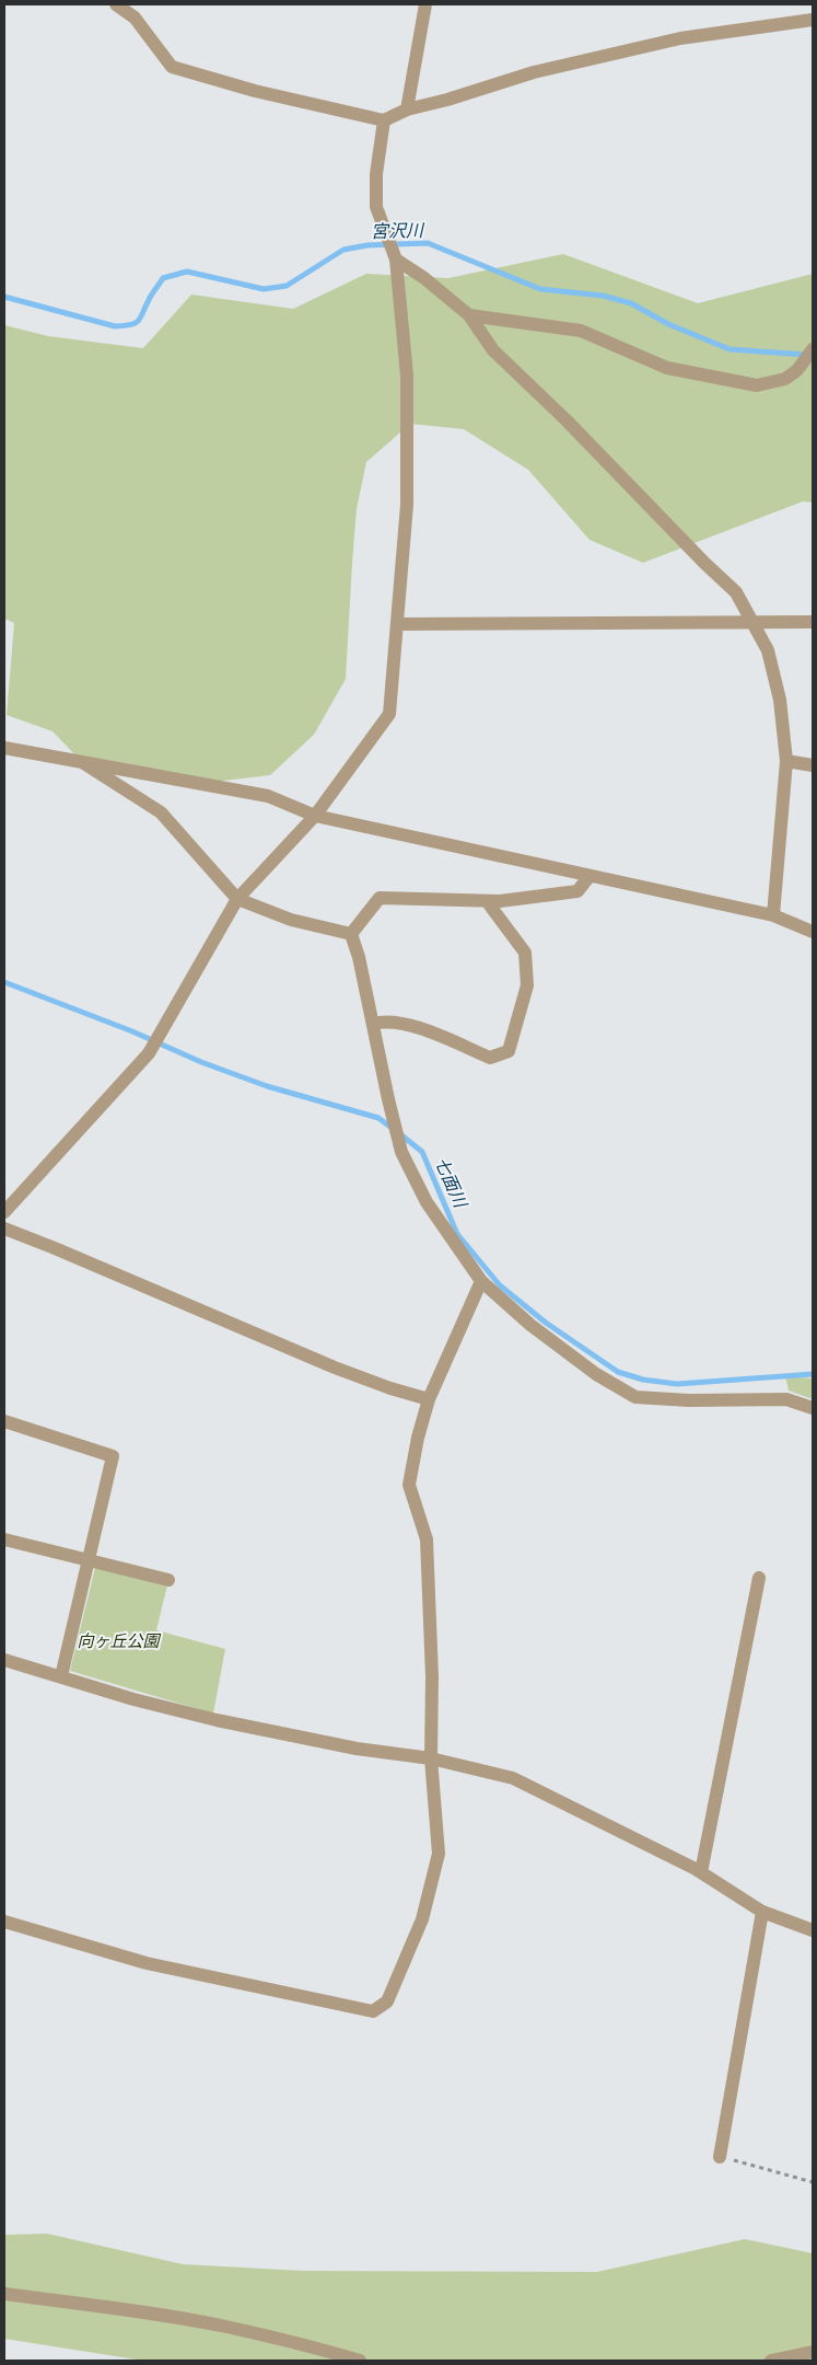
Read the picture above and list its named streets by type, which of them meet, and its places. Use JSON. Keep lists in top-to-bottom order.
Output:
{
  "water": ["宮沢川", "七面川"],
  "parks": ["向ヶ丘公園"]
}
